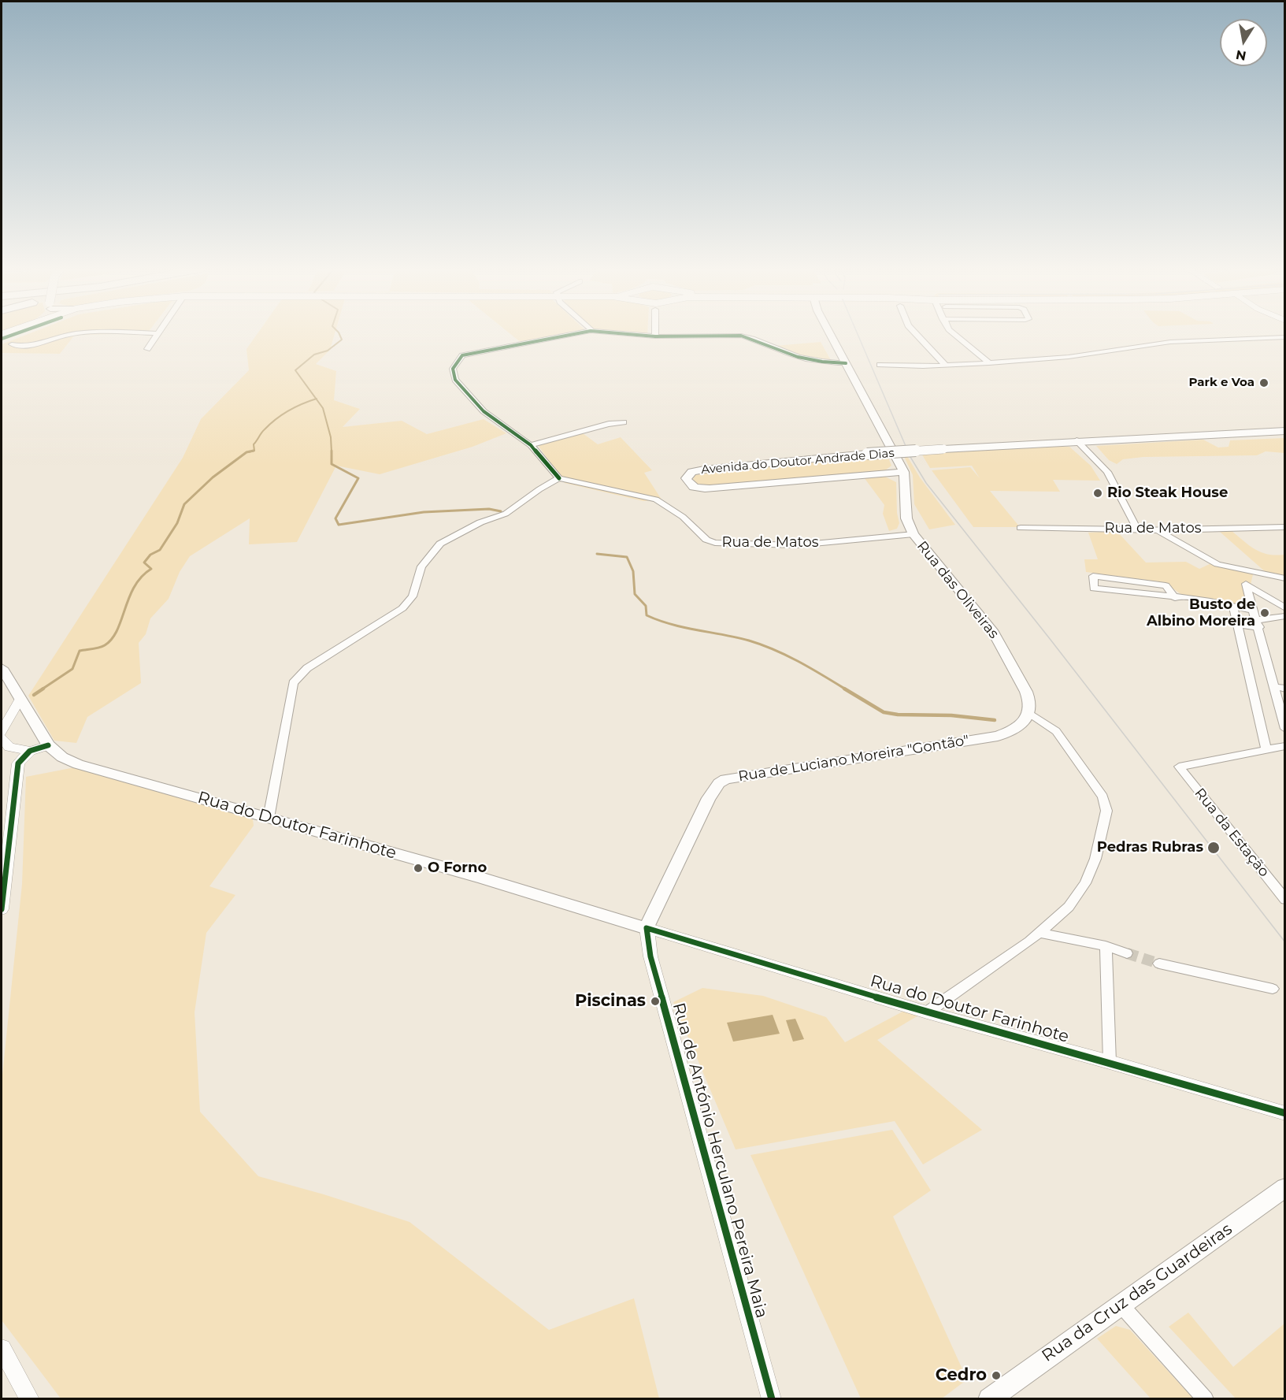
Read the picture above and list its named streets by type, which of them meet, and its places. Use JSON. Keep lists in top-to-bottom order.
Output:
{
  "streets": {
    "main road": [
      "Avenida do Doutor Andrade Dias",
      "Rua das Oliveiras",
      "Rua de Luciano Moreira \"Gontão\"",
      "Rua do Doutor Farinhote",
      "Rua da Cruz das Guardeiras"
    ],
    "street": ["Rua de Matos", "Rua da Estação", "Rua de António Herculano Pereira Maia"]
  },
  "crossings": [
    ["Rua de Matos", "Rua das Oliveiras"],
    ["Rua das Oliveiras", "Rua de Luciano Moreira \"Gontão\""],
    ["Rua de Luciano Moreira \"Gontão\"", "Rua do Doutor Farinhote"],
    ["Rua de Luciano Moreira \"Gontão\"", "Rua de António Herculano Pereira Maia"],
    ["Rua do Doutor Farinhote", "Rua de António Herculano Pereira Maia"]
  ],
  "places": [
    "Park e Voa",
    "Rio Steak House",
    "Busto de Albino Moreira",
    "Pedras Rubras",
    "O Forno",
    "Piscinas",
    "Cedro"
  ],
  "north": "bottom"
}
